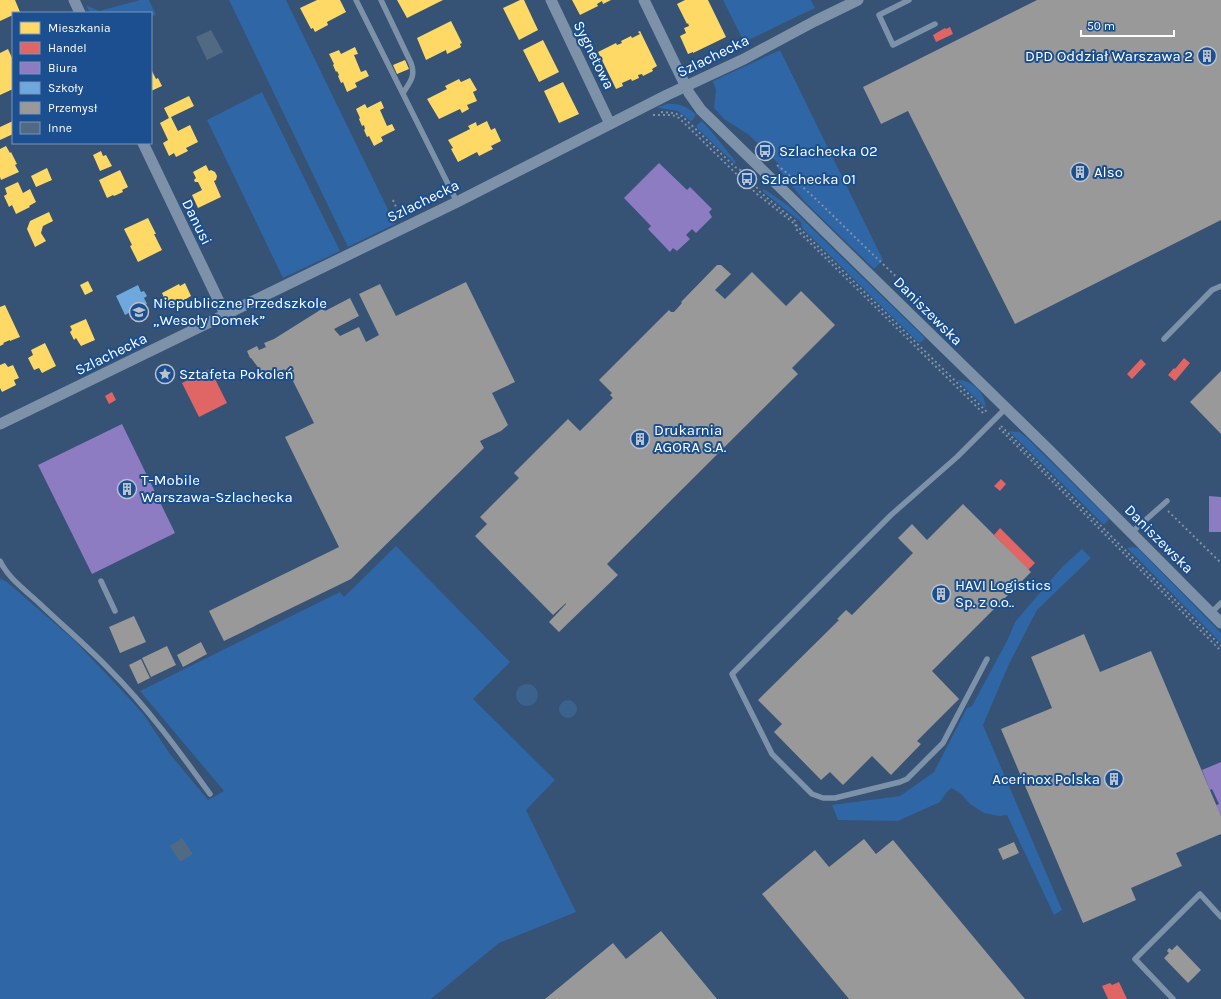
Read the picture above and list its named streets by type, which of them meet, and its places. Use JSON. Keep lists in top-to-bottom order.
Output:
{
  "streets": {
    "street": [
      "Sygnetowa",
      "Szlachecka",
      "Danusi",
      "Daniszewska"
    ]
  },
  "crossings": [
    ["Sygnetowa", "Szlachecka"],
    ["Szlachecka", "Danusi"],
    ["Szlachecka", "Daniszewska"]
  ],
  "places": {
    "building": [
      "DPD Oddział Warszawa 2",
      "Also",
      "Drukarnia AGORA S.A.",
      "T-Mobile Warszawa-Szlachecka",
      "HAVI Logistics Sp. z o.o..",
      "Acerinox Polska"
    ],
    "bus stop": ["Szlachecka 02", "Szlachecka 01"],
    "school or university": ["Niepubliczne Przedszkole „Wesoły Domek”"],
    "place": ["Sztafeta Pokoleń"]
  },
  "legend": [
    "Mieszkania",
    "Handel",
    "Biura",
    "Szkoły",
    "Przemysł",
    "Inne"
  ],
  "scale_bar": "50 m"
}
